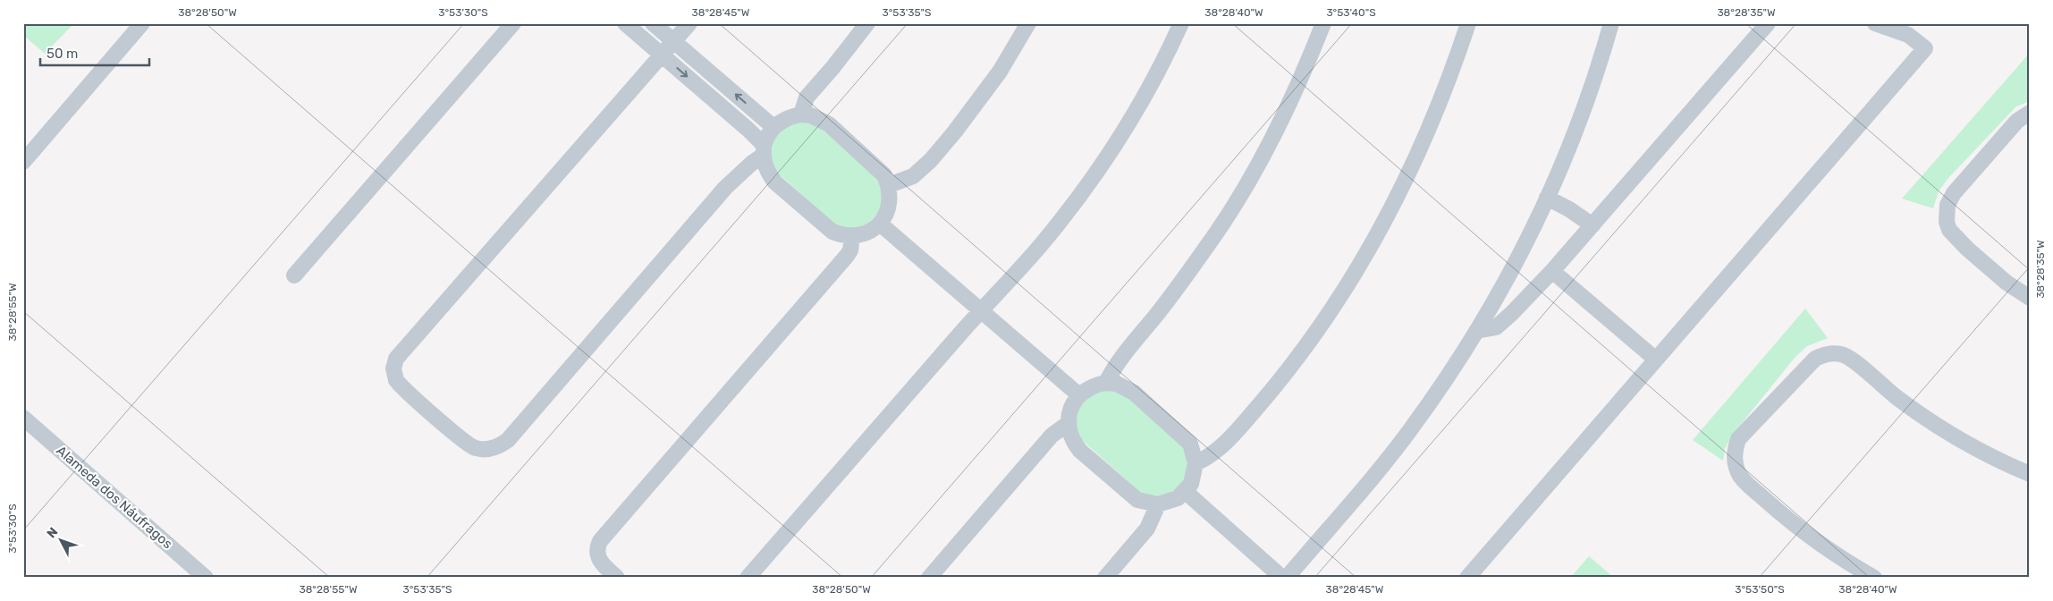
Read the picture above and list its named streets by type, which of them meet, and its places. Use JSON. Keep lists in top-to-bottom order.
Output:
{
  "streets": {
    "street": ["Alameda dos Náufragos"]
  },
  "scale_bar": "50 m",
  "north": "top left",
  "coordinates": [
    "38°28'50\"W",
    "3°53'30\"S",
    "38°28'45\"W",
    "3°53'35\"S",
    "38°28'40\"W",
    "3°53'40\"S",
    "38°28'35\"W",
    "38°28'55\"W",
    "3°53'50\"S"
  ]
}
